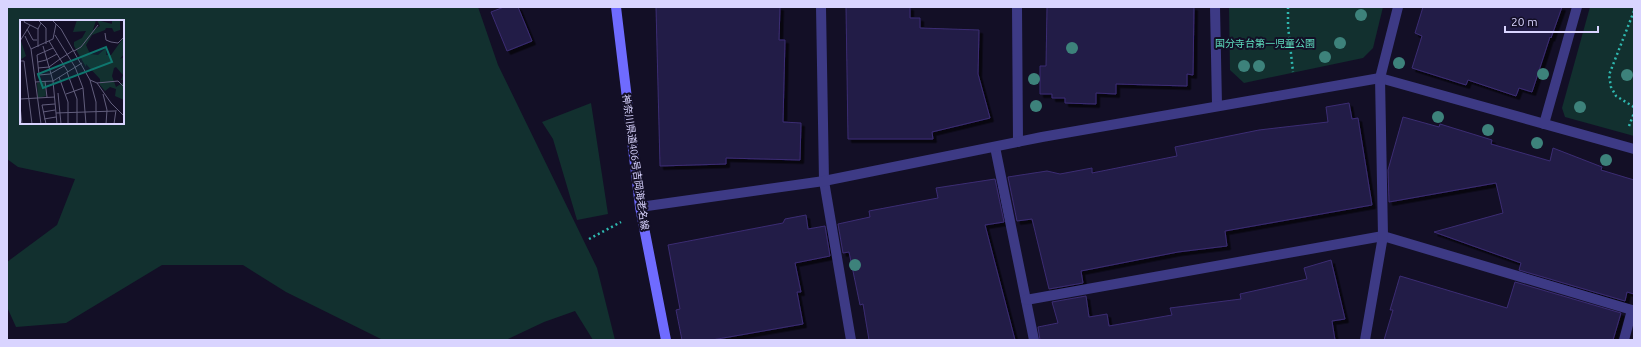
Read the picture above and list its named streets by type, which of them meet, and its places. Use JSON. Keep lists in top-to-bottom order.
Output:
{
  "streets": {
    "main road": ["神奈川県道406号吉岡海老名線"]
  },
  "parks": ["国分寺台第一児童公園"],
  "scale_bar": "20 m"
}
